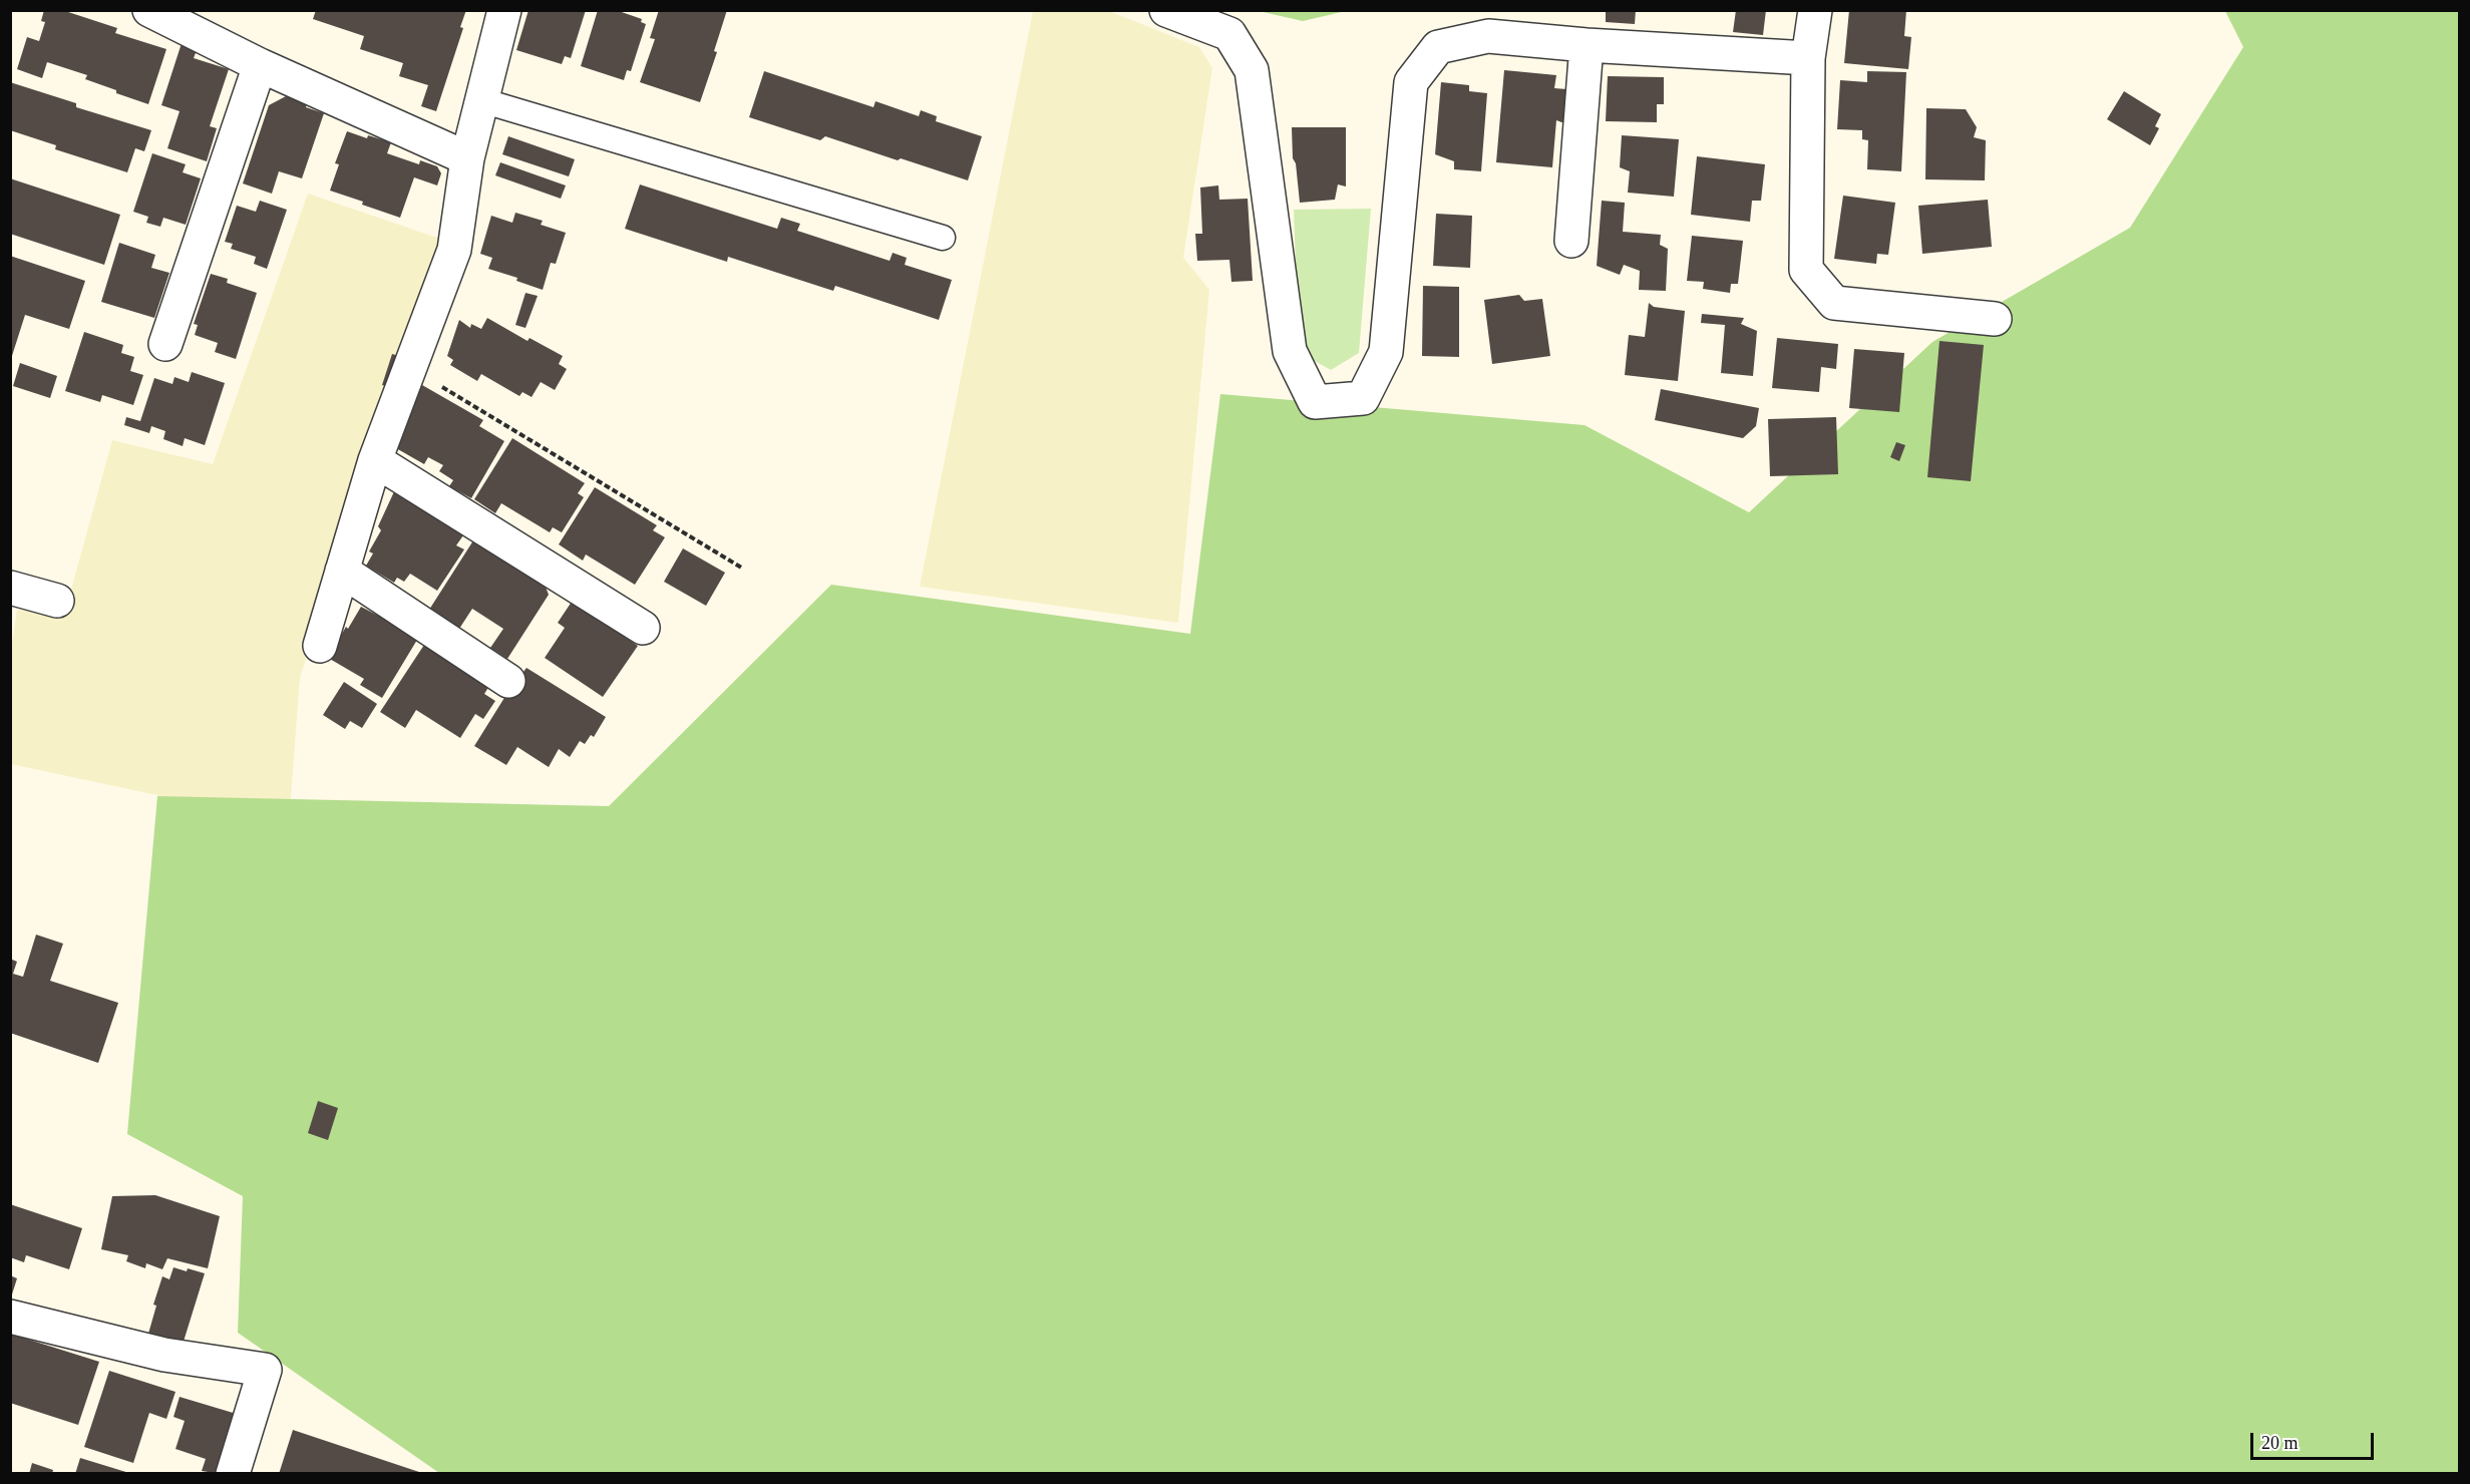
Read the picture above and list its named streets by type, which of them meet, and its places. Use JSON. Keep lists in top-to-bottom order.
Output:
{
  "scale_bar": "20 m"
}
